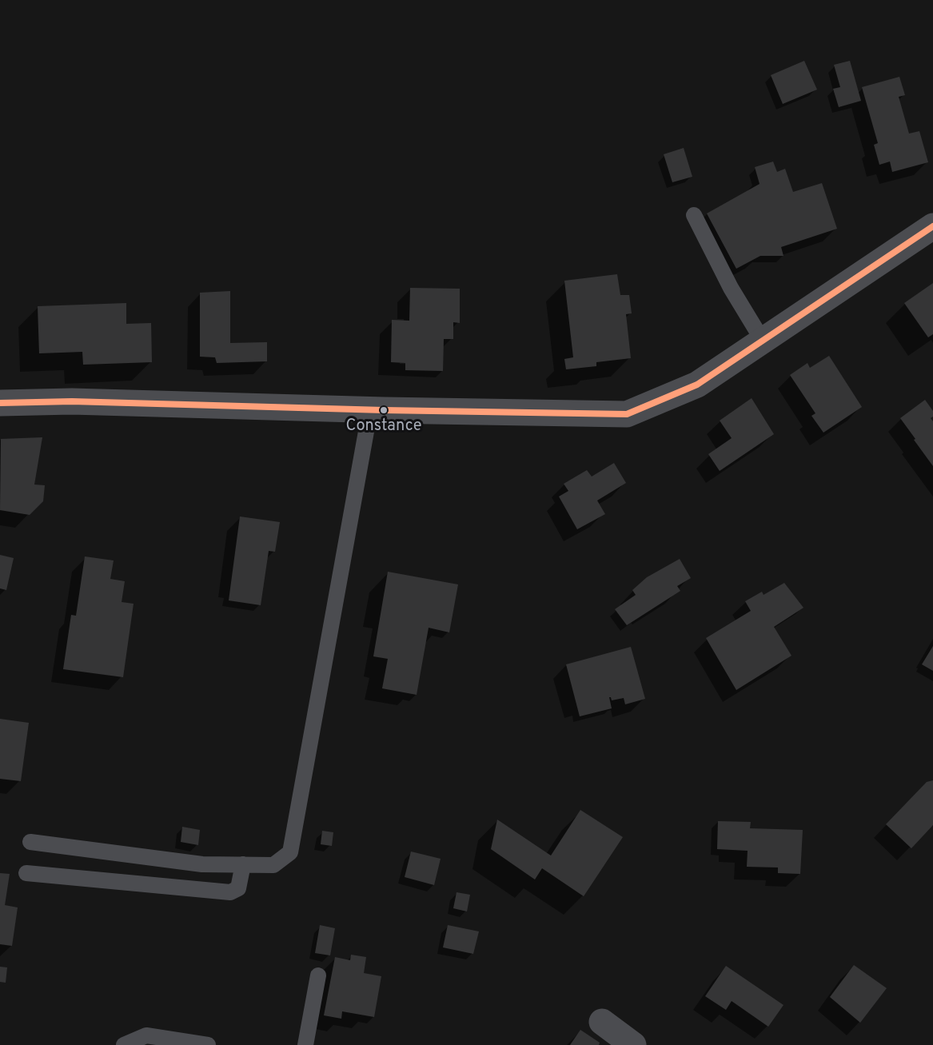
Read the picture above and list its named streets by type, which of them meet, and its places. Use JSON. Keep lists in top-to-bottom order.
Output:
{
  "places": ["Constance"]
}
